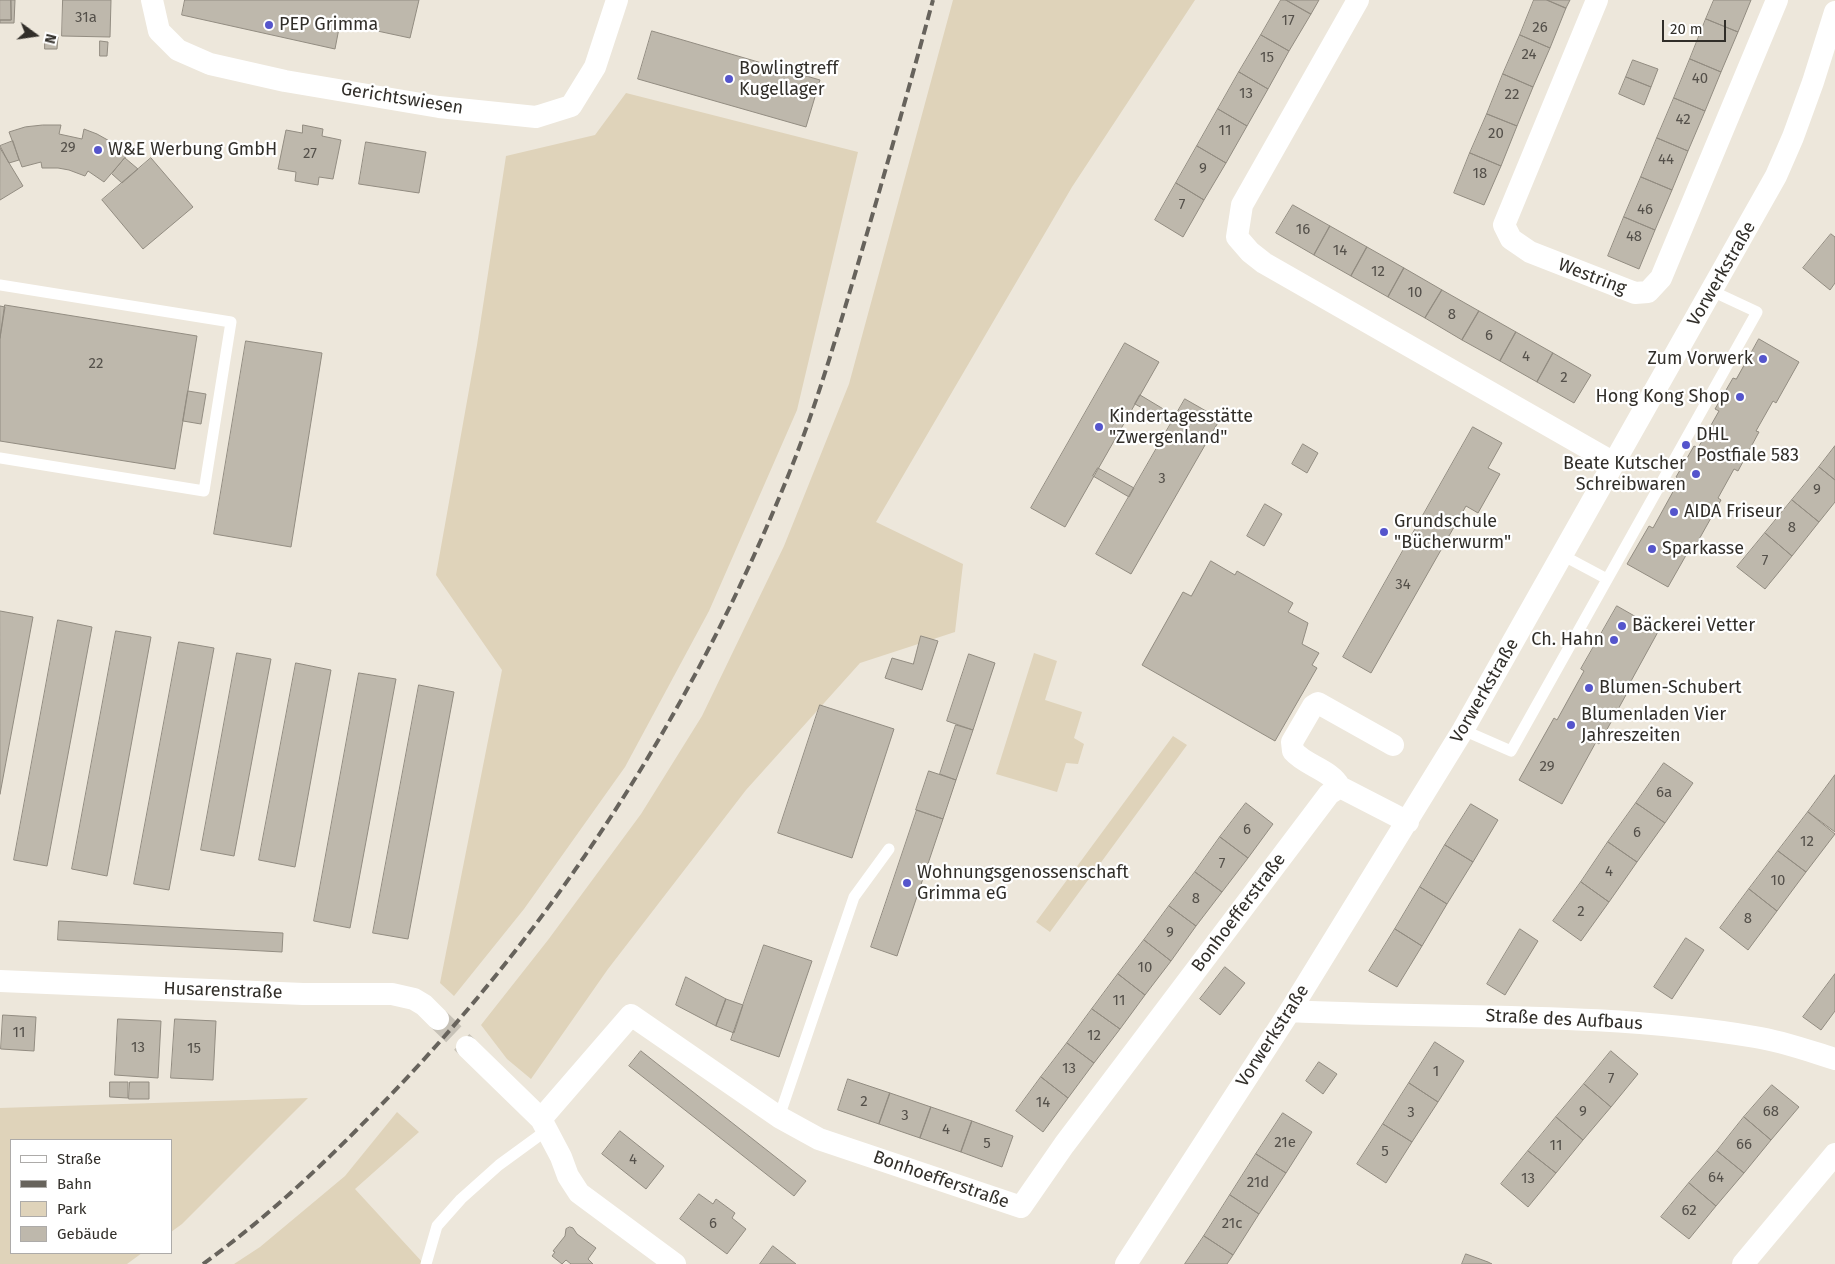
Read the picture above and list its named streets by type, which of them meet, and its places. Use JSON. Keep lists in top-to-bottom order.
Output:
{
  "streets": {
    "street": [
      "Gerichtswiesen",
      "Vorwerkstraße",
      "Westring",
      "Bonhoefferstraße",
      "Husarenstraße",
      "Straße des Aufbaus"
    ]
  },
  "crossings": [
    ["Vorwerkstraße", "Straße des Aufbaus"]
  ],
  "places": [
    "PEP Grimma",
    "Bowlingtreff Kugellager",
    "W&E Werbung GmbH",
    "Zum Vorwerk",
    "Hong Kong Shop",
    "Kindertagesstätte \"Zwergenland\"",
    "DHL Postfiale 583",
    "Beate Kutscher Schreibwaren",
    "AIDA Friseur",
    "Grundschule \"Bücherwurm\"",
    "Sparkasse",
    "Bäckerei Vetter",
    "Ch. Hahn",
    "Blumen-Schubert",
    "Blumenladen Vier Jahreszeiten",
    "Wohnungsgenossenschaft Grimma eG"
  ],
  "house_numbers": [
    "31a",
    "17",
    "26",
    "24",
    "15",
    "40",
    "13",
    "22",
    "42",
    "11",
    "20",
    "29",
    "27",
    "44",
    "9",
    "18",
    "7",
    "46",
    "16",
    "48",
    "14",
    "12",
    "10",
    "8",
    "6",
    "4",
    "22",
    "2",
    "3",
    "9",
    "8",
    "7",
    "34",
    "29",
    "6a",
    "6",
    "6",
    "12",
    "7",
    "4",
    "10",
    "8",
    "2",
    "8",
    "9",
    "10",
    "11",
    "11",
    "12",
    "13",
    "15",
    "13",
    "1",
    "7",
    "2",
    "14",
    "9",
    "68",
    "3",
    "3",
    "4",
    "21e",
    "5",
    "66",
    "11",
    "5",
    "4",
    "64",
    "13",
    "21d",
    "62",
    "6",
    "21c"
  ],
  "legend": [
    "Straße",
    "Bahn",
    "Park",
    "Gebäude"
  ],
  "scale_bar": "20 m",
  "north": "right"
}
